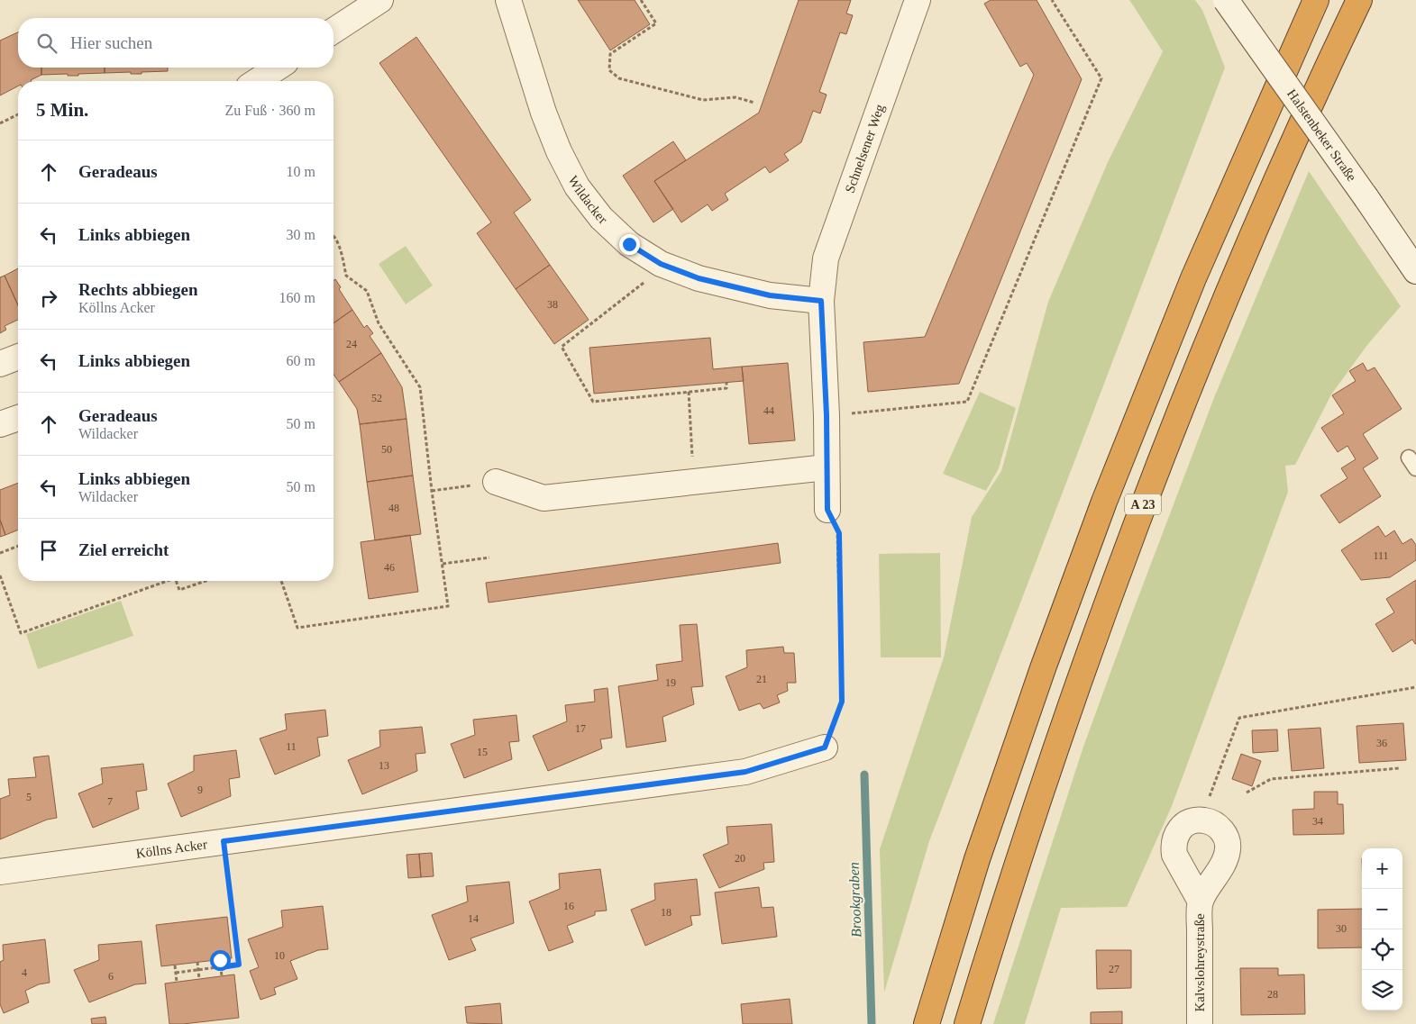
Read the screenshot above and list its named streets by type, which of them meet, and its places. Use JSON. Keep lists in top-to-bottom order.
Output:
{
  "streets": {
    "highway": ["A 23"],
    "street": [
      "Halstenbeker Straße",
      "Schnelsener Weg",
      "Wildacker",
      "Köllns Acker",
      "Kalvslohreystraße"
    ]
  },
  "crossings": [
    ["Schnelsener Weg", "Wildacker"]
  ],
  "water": ["Brookgraben"],
  "house_numbers": [
    "38",
    "24",
    "52",
    "44",
    "50",
    "48",
    "111",
    "46",
    "21",
    "19",
    "17",
    "36",
    "11",
    "15",
    "13",
    "9",
    "5",
    "7",
    "34",
    "20",
    "16",
    "18",
    "14",
    "30",
    "10",
    "27",
    "4",
    "6",
    "28"
  ],
  "page": {
    "search": "Hier suchen",
    "heading": ["5 Min.", "Zu Fuß · 360 m"],
    "list": [
      ["Geradeaus", "10 m"],
      ["Links abbiegen", "30 m"],
      ["Rechts abbiegen", "Köllns Acker", "160 m"],
      ["Links abbiegen", "60 m"],
      ["Geradeaus", "Wildacker", "50 m"],
      ["Links abbiegen", "Wildacker", "50 m"],
      "Ziel erreicht"
    ],
    "map_buttons": ["+", "−"]
  }
}
